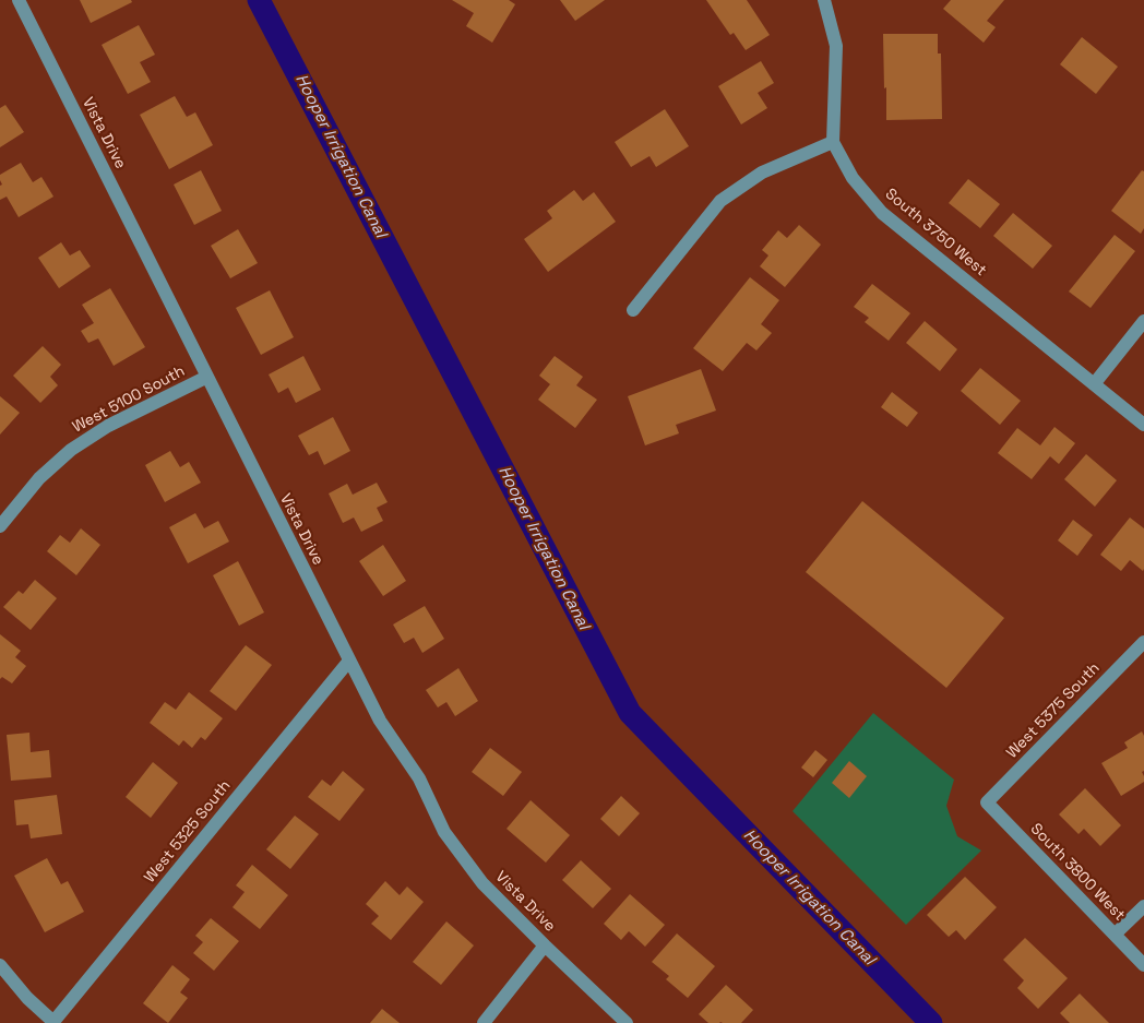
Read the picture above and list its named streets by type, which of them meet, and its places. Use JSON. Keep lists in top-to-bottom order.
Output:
{
  "streets": {
    "street": [
      "Vista Drive",
      "South 3750 West",
      "West 5100 South",
      "West 5375 South",
      "West 5325 South",
      "South 3800 West"
    ]
  },
  "crossings": [
    ["Vista Drive", "West 5100 South"],
    ["Vista Drive", "West 5325 South"],
    ["West 5375 South", "South 3800 West"]
  ],
  "water": ["Hooper Irrigation Canal"]
}
